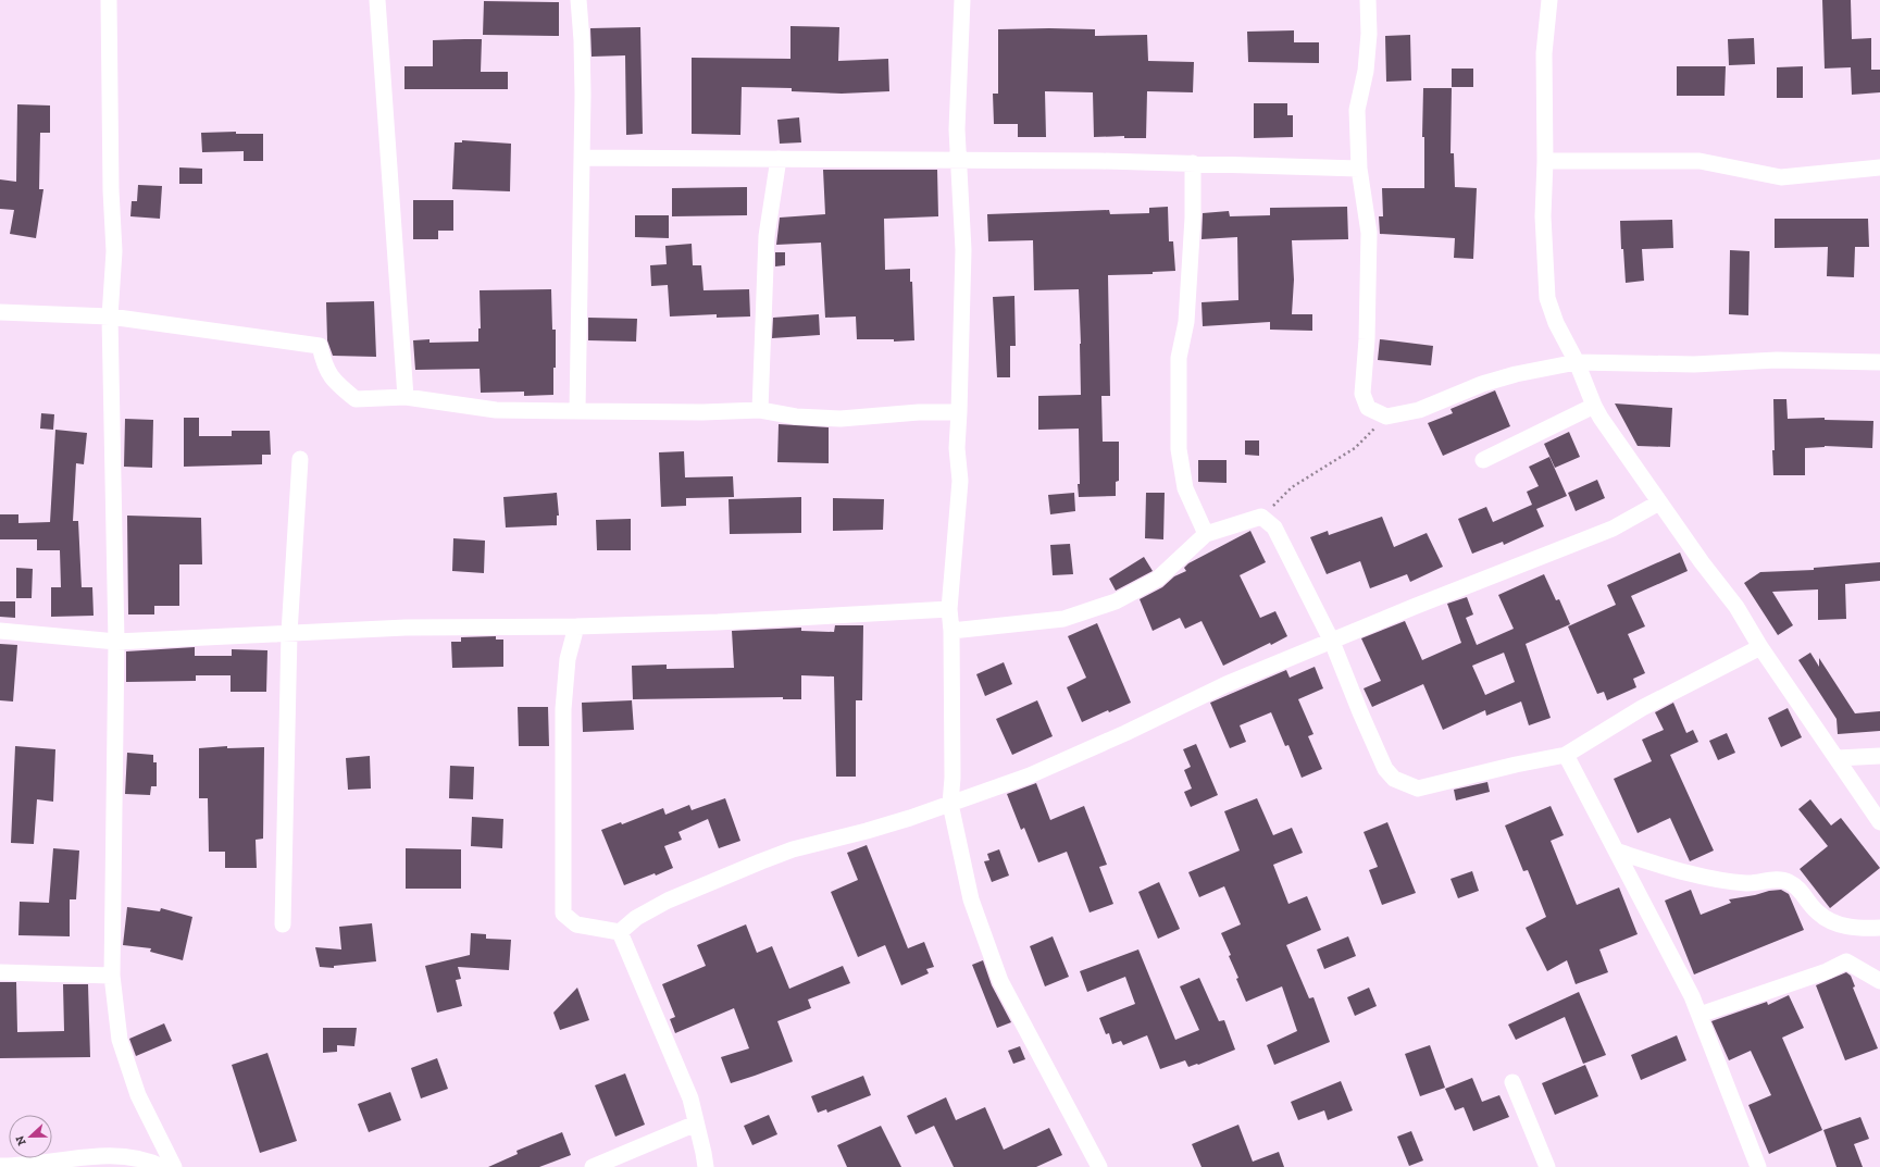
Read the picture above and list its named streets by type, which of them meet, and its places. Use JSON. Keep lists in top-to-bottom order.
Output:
{
  "north": "left"
}
